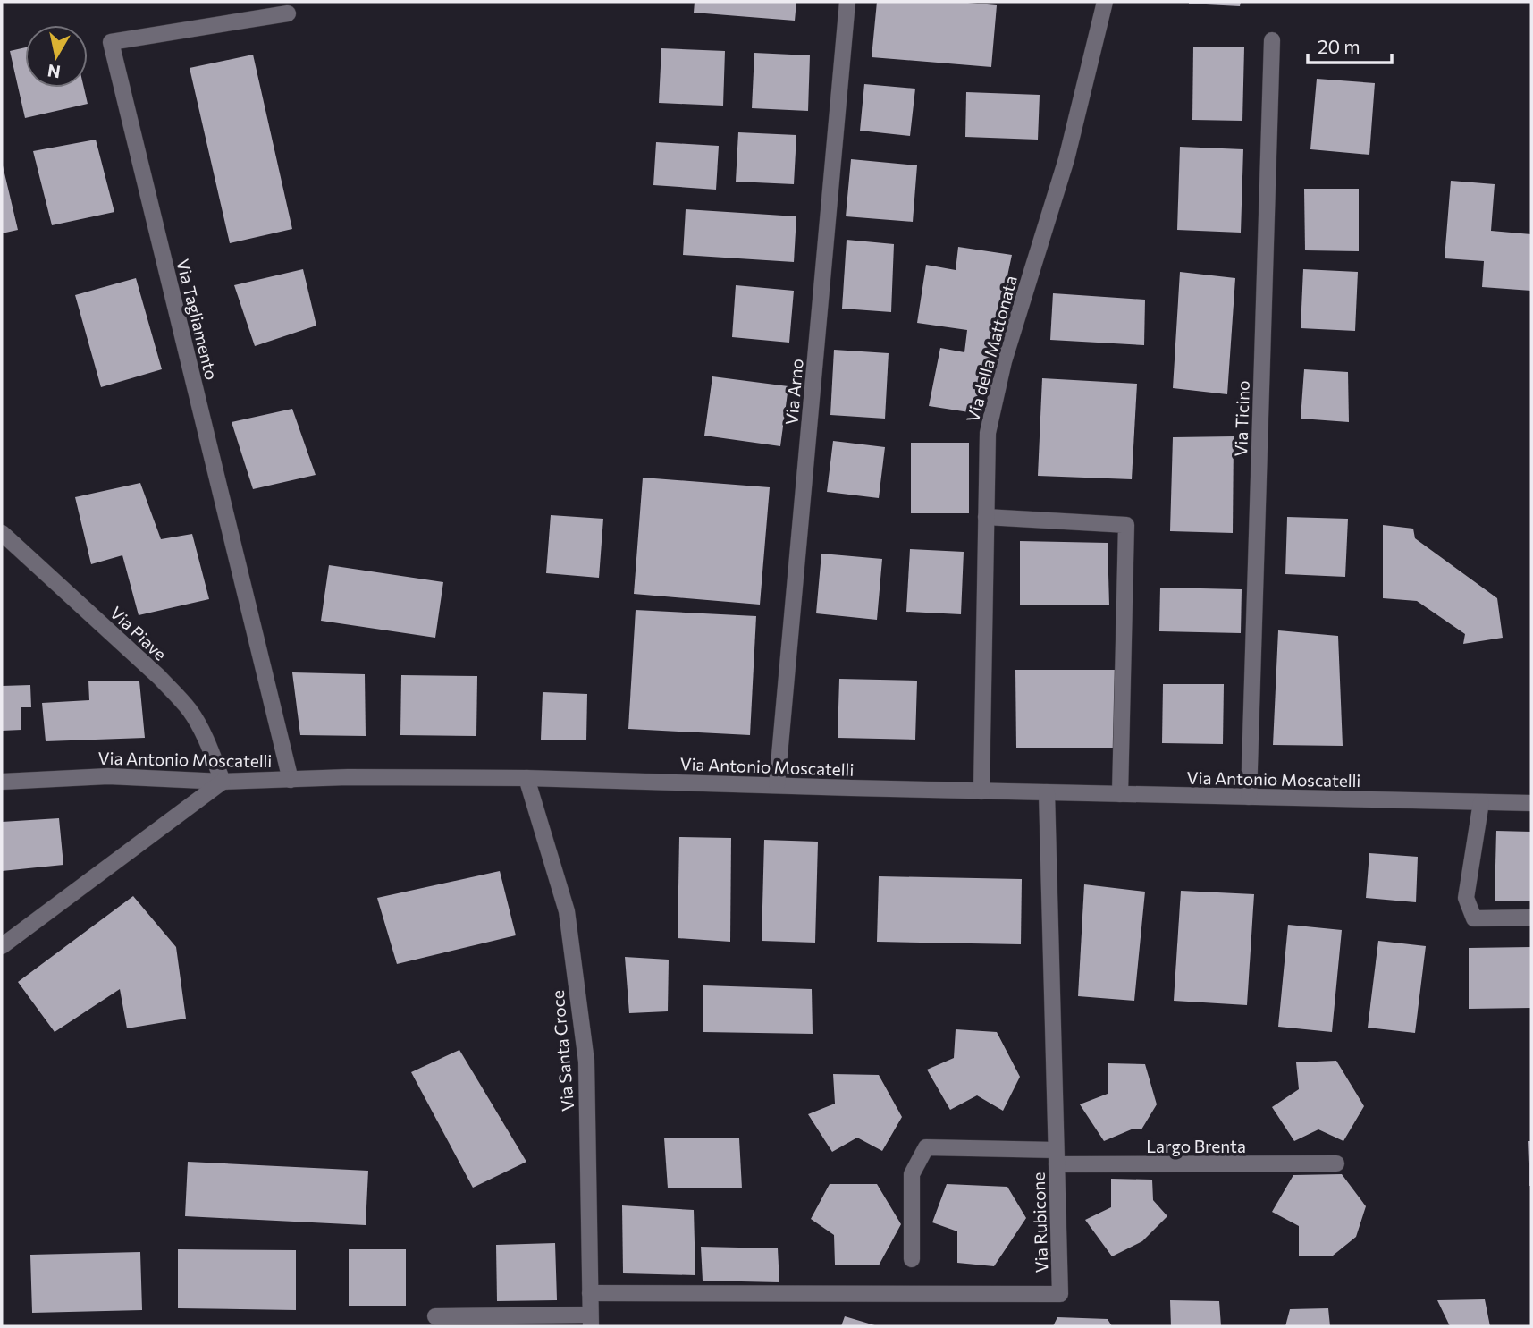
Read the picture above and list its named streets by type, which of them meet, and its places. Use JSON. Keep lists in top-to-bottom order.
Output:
{
  "streets": {
    "street": [
      "Via Tagliamento",
      "Via della Mattonata",
      "Via Arno",
      "Via Ticino",
      "Via Piave",
      "Via Antonio Moscatelli",
      "Via Santa Croce",
      "Largo Brenta",
      "Via Rubicone"
    ]
  },
  "crossings": [
    ["Via Tagliamento", "Via Antonio Moscatelli"],
    ["Via della Mattonata", "Via Antonio Moscatelli"],
    ["Via Arno", "Via Antonio Moscatelli"],
    ["Via Ticino", "Via Antonio Moscatelli"],
    ["Via Piave", "Via Antonio Moscatelli"],
    ["Via Antonio Moscatelli", "Via Santa Croce"],
    ["Via Antonio Moscatelli", "Via Rubicone"],
    ["Via Santa Croce", "Via Rubicone"],
    ["Largo Brenta", "Via Rubicone"]
  ],
  "scale_bar": "20 m",
  "north": "bottom"
}
